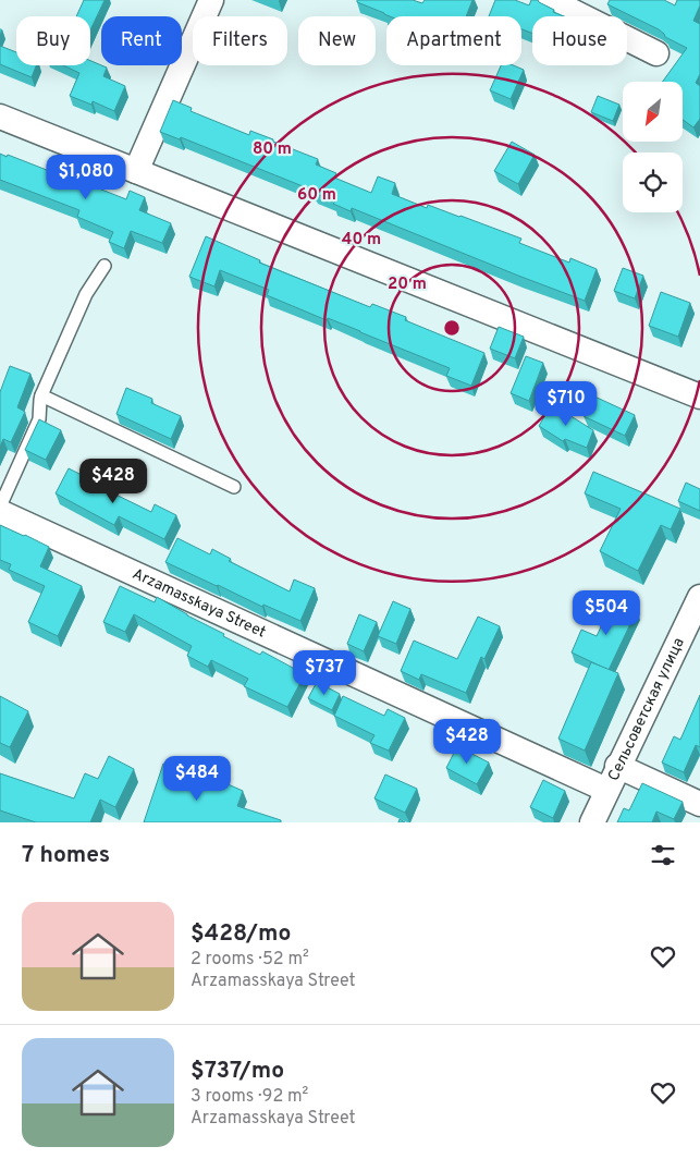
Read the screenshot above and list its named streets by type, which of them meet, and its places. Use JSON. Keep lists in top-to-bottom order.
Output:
{
  "streets": {
    "street": ["Arzamasskaya Street", "Сельсоветская улица"]
  },
  "crossings": [
    ["Arzamasskaya Street", "Сельсоветская улица"]
  ],
  "north": "bottom left",
  "page": {
    "chip": [
      "Buy",
      "Rent",
      "Filters",
      "New",
      "Apartment",
      "House"
    ],
    "price": [
      "$1,080",
      "$710",
      "$428",
      "$504",
      "$737",
      "$428",
      "$484"
    ],
    "heading": "7 homes",
    "list": [
      {
        "name": "$428/mo",
        "note": "2 rooms · 52 m² · Arzamasskaya Street"
      },
      {
        "name": "$737/mo",
        "note": "3 rooms · 92 m² · Arzamasskaya Street"
      }
    ]
  },
  "rings": [
    "80 m",
    "60 m",
    "40 m",
    "20 m"
  ]
}
